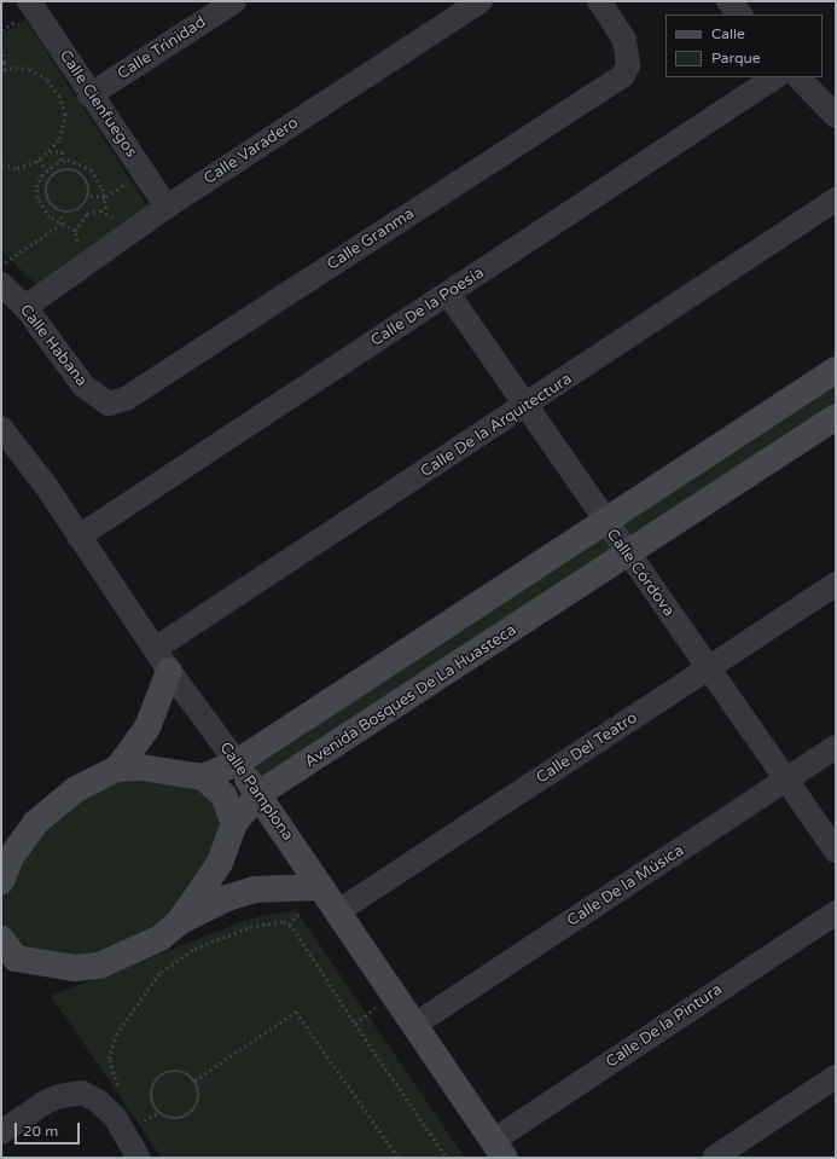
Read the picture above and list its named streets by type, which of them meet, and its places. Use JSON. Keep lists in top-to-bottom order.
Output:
{
  "streets": {
    "street": [
      "Calle Trinidad",
      "Calle Cienfuegos",
      "Calle Varadero",
      "Calle Granma",
      "Calle De la Poesía",
      "Calle Habana",
      "Calle De la Arquitectura",
      "Calle Córdova",
      "Avenida Bosques De La Huasteca",
      "Calle Del Teatro",
      "Calle Pamplona",
      "Calle De la Música",
      "Calle De la Pintura"
    ]
  },
  "crossings": [
    ["Calle Trinidad", "Calle Cienfuegos"],
    ["Calle Cienfuegos", "Calle Varadero"],
    ["Calle Varadero", "Calle Habana"],
    ["Calle Granma", "Calle Habana"],
    ["Calle De la Poesía", "Calle Córdova"],
    ["Calle De la Poesía", "Calle Pamplona"],
    ["Calle De la Arquitectura", "Calle Córdova"],
    ["Calle De la Arquitectura", "Calle Pamplona"],
    ["Calle Córdova", "Avenida Bosques De La Huasteca"],
    ["Calle Córdova", "Calle Del Teatro"],
    ["Calle Córdova", "Calle De la Música"],
    ["Avenida Bosques De La Huasteca", "Calle Pamplona"],
    ["Calle Del Teatro", "Calle Pamplona"],
    ["Calle Pamplona", "Calle De la Música"],
    ["Calle Pamplona", "Calle De la Pintura"]
  ],
  "legend": ["Calle", "Parque"],
  "scale_bar": "20 m"
}
